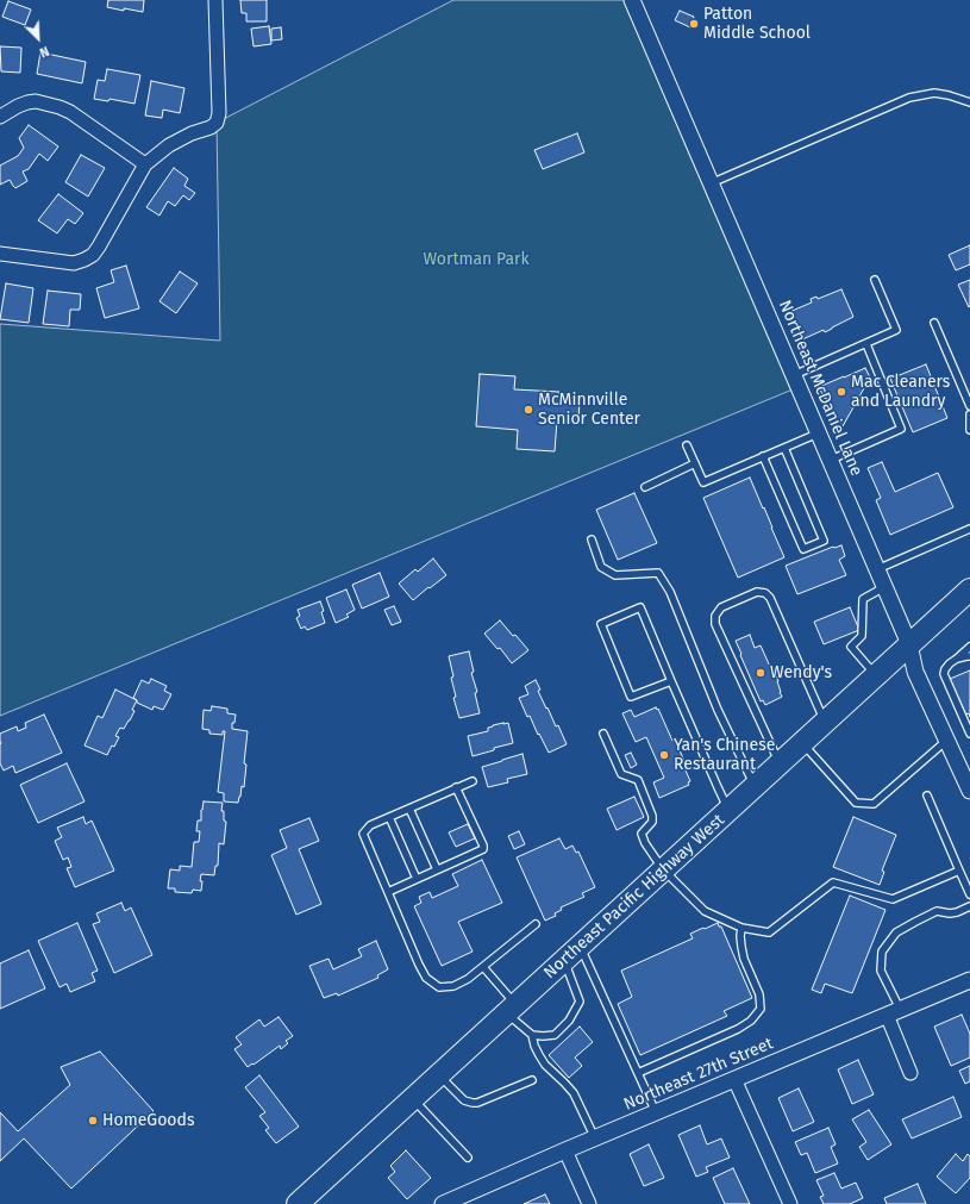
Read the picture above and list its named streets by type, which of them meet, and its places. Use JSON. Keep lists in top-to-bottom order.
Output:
{
  "streets": {
    "highway": ["Northeast Pacific Highway West"],
    "street": ["Northeast McDaniel Lane", "Northeast 27th Street"]
  },
  "crossings": [
    ["Northeast McDaniel Lane", "Northeast Pacific Highway West"]
  ],
  "parks": ["Wortman Park"],
  "places": [
    "Patton Middle School",
    "Mac Cleaners and Laundry",
    "McMinnville Senior Center",
    "Wendy's",
    "Yan's Chinese Restaurant",
    "HomeGoods"
  ],
  "north": "bottom right"
}
